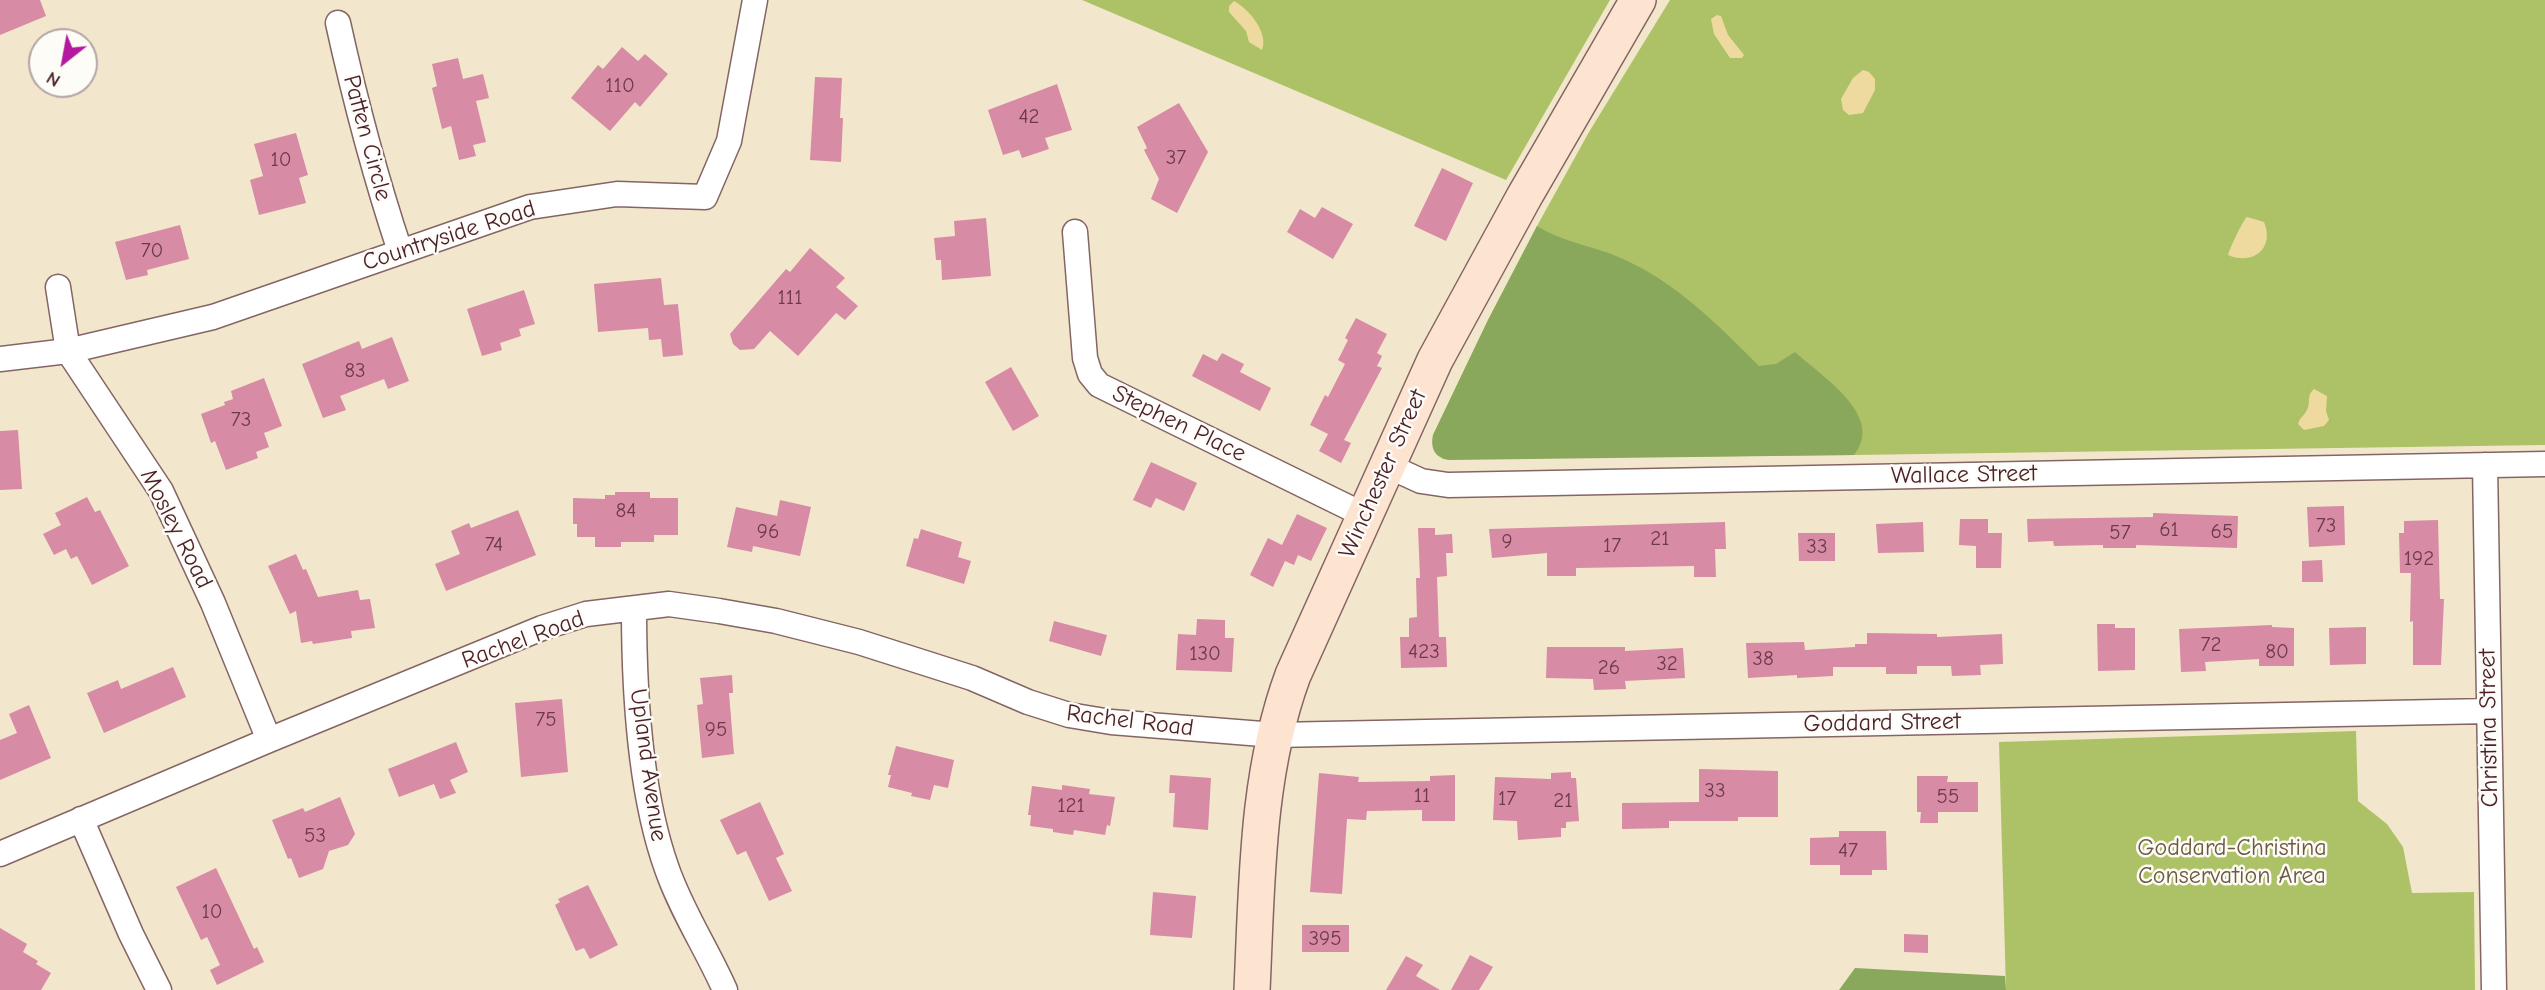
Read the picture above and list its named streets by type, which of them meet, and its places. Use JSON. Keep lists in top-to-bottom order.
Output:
{
  "streets": {
    "street": [
      "Patten Circle",
      "Countryside Road",
      "Stephen Place",
      "Winchester Street",
      "Wallace Street",
      "Mosley Road",
      "Rachel Road",
      "Goddard Street",
      "Christina Street",
      "Upland Avenue"
    ]
  },
  "crossings": [
    ["Patten Circle", "Countryside Road"],
    ["Countryside Road", "Mosley Road"],
    ["Stephen Place", "Winchester Street"],
    ["Winchester Street", "Wallace Street"],
    ["Winchester Street", "Rachel Road"],
    ["Winchester Street", "Goddard Street"],
    ["Wallace Street", "Christina Street"],
    ["Mosley Road", "Rachel Road"],
    ["Rachel Road", "Goddard Street"],
    ["Rachel Road", "Upland Avenue"],
    ["Goddard Street", "Christina Street"]
  ],
  "parks": ["Goddard-Christina Conservation Area"],
  "house_numbers": [
    "110",
    "42",
    "37",
    "10",
    "70",
    "111",
    "83",
    "73",
    "84",
    "73",
    "61",
    "96",
    "65",
    "57",
    "21",
    "9",
    "74",
    "17",
    "33",
    "192",
    "72",
    "423",
    "80",
    "130",
    "38",
    "32",
    "26",
    "75",
    "95",
    "33",
    "11",
    "55",
    "17",
    "21",
    "121",
    "53",
    "47",
    "10",
    "395"
  ],
  "north": "bottom left"
}
